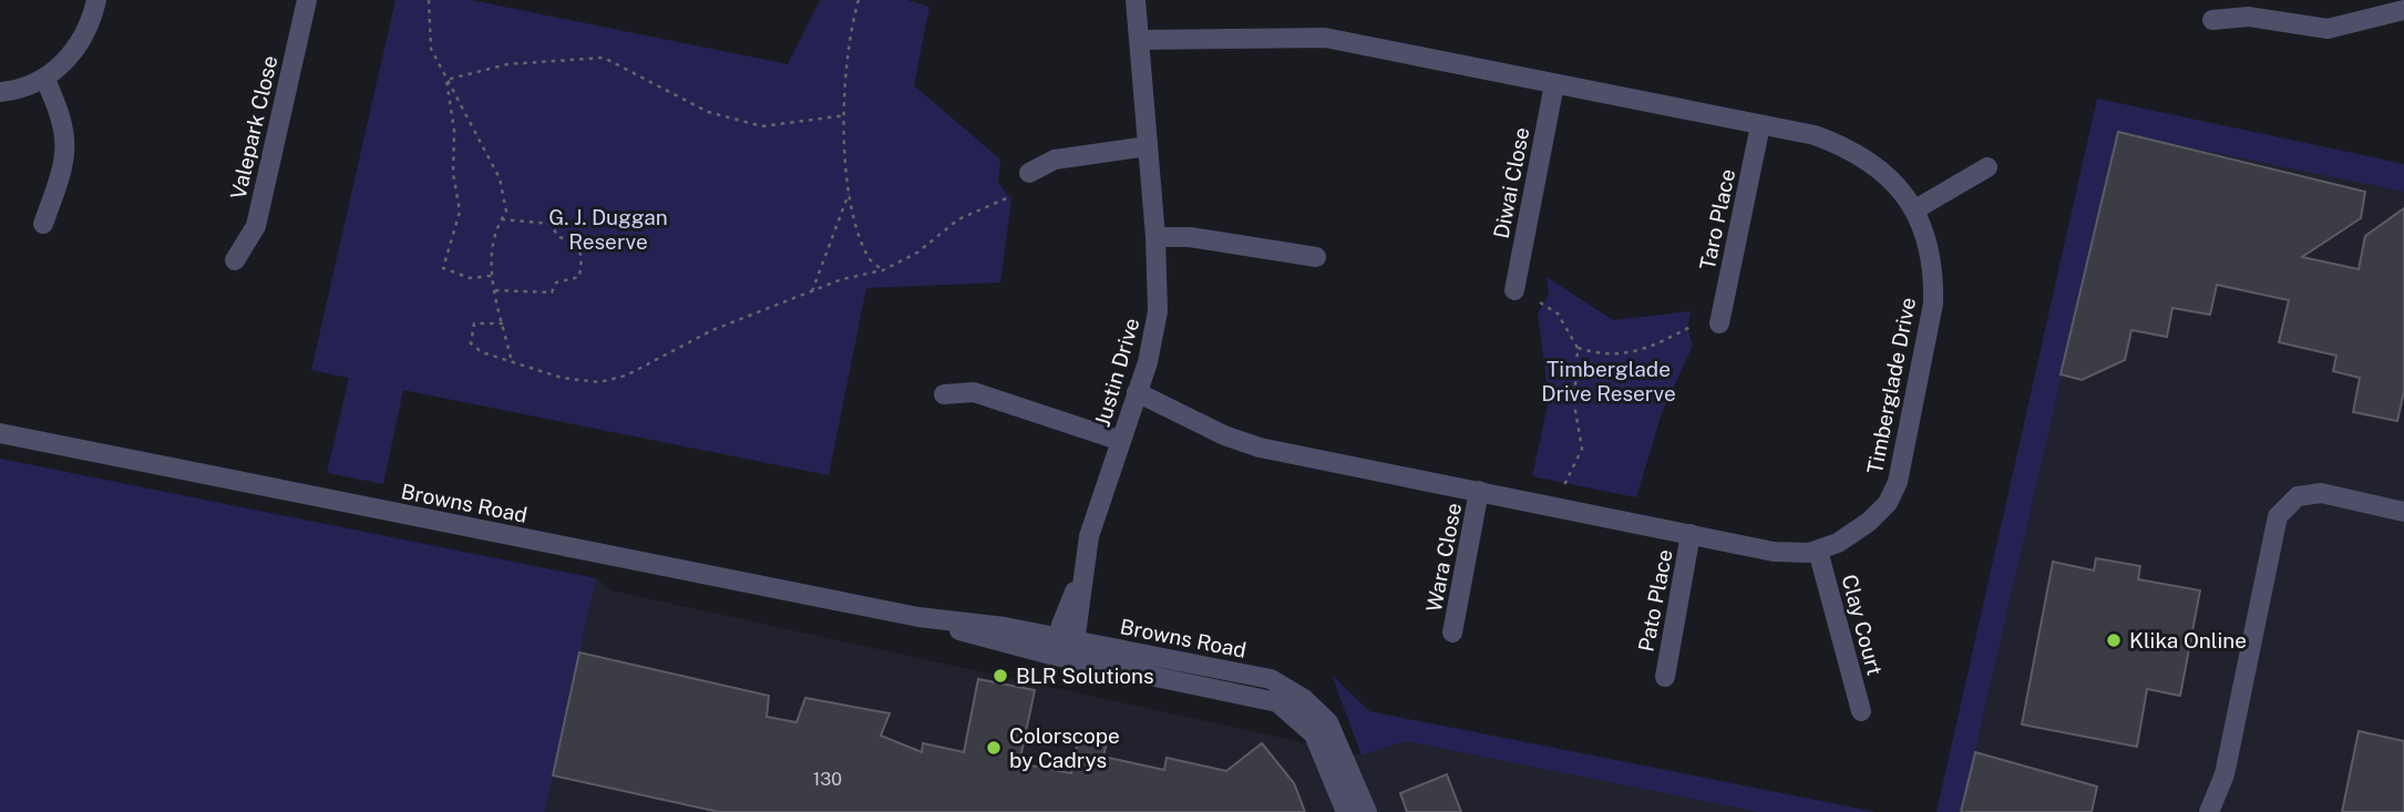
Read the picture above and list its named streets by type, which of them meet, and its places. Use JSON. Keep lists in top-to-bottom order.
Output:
{
  "streets": {
    "street": [
      "Valepark Close",
      "Diwai Close",
      "Taro Place",
      "Justin Drive",
      "Timberglade Drive",
      "Browns Road",
      "Wara Close",
      "Pato Place",
      "Clay Court"
    ]
  },
  "crossings": [
    ["Diwai Close", "Timberglade Drive"],
    ["Taro Place", "Timberglade Drive"],
    ["Justin Drive", "Timberglade Drive"],
    ["Justin Drive", "Browns Road"],
    ["Timberglade Drive", "Wara Close"],
    ["Timberglade Drive", "Pato Place"],
    ["Timberglade Drive", "Clay Court"]
  ],
  "parks": ["G. J. Duggan Reserve", "Timberglade Drive Reserve"],
  "places": ["Klika Online", "BLR Solutions", "Colorscope by Cadrys"],
  "house_numbers": ["130"]
}
